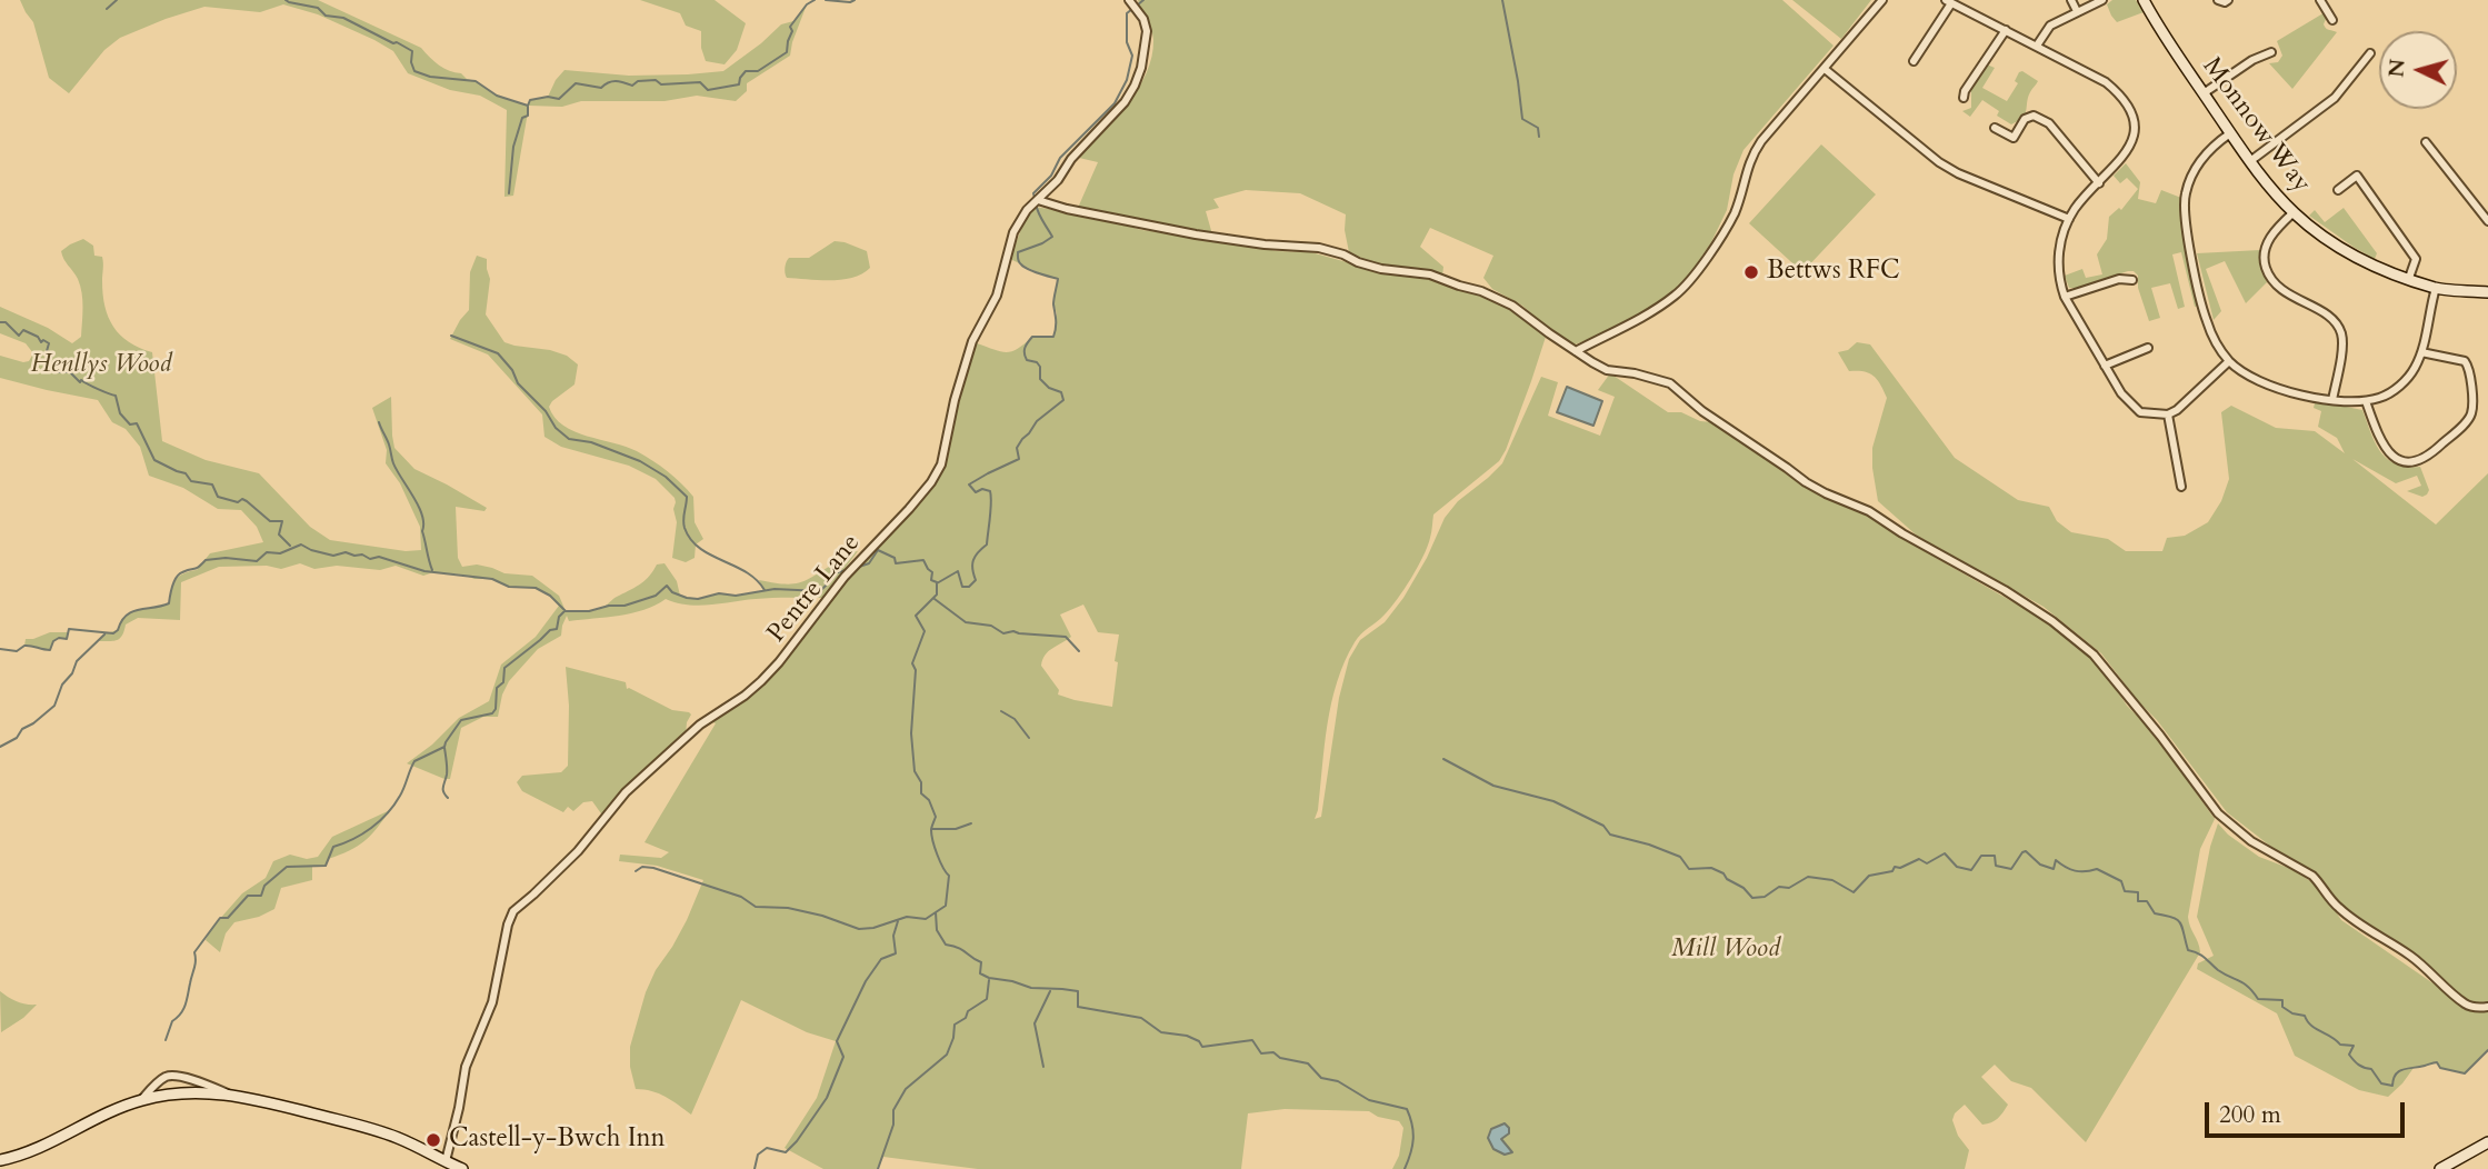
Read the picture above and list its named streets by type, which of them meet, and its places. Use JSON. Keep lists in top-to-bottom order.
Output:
{
  "streets": {
    "street": ["Monnow Way", "Pentre Lane"]
  },
  "parks": ["Henllys Wood", "Mill Wood"],
  "places": ["Bettws RFC", "Castell-y-Bwch Inn"],
  "scale_bar": "200 m",
  "north": "left"
}
